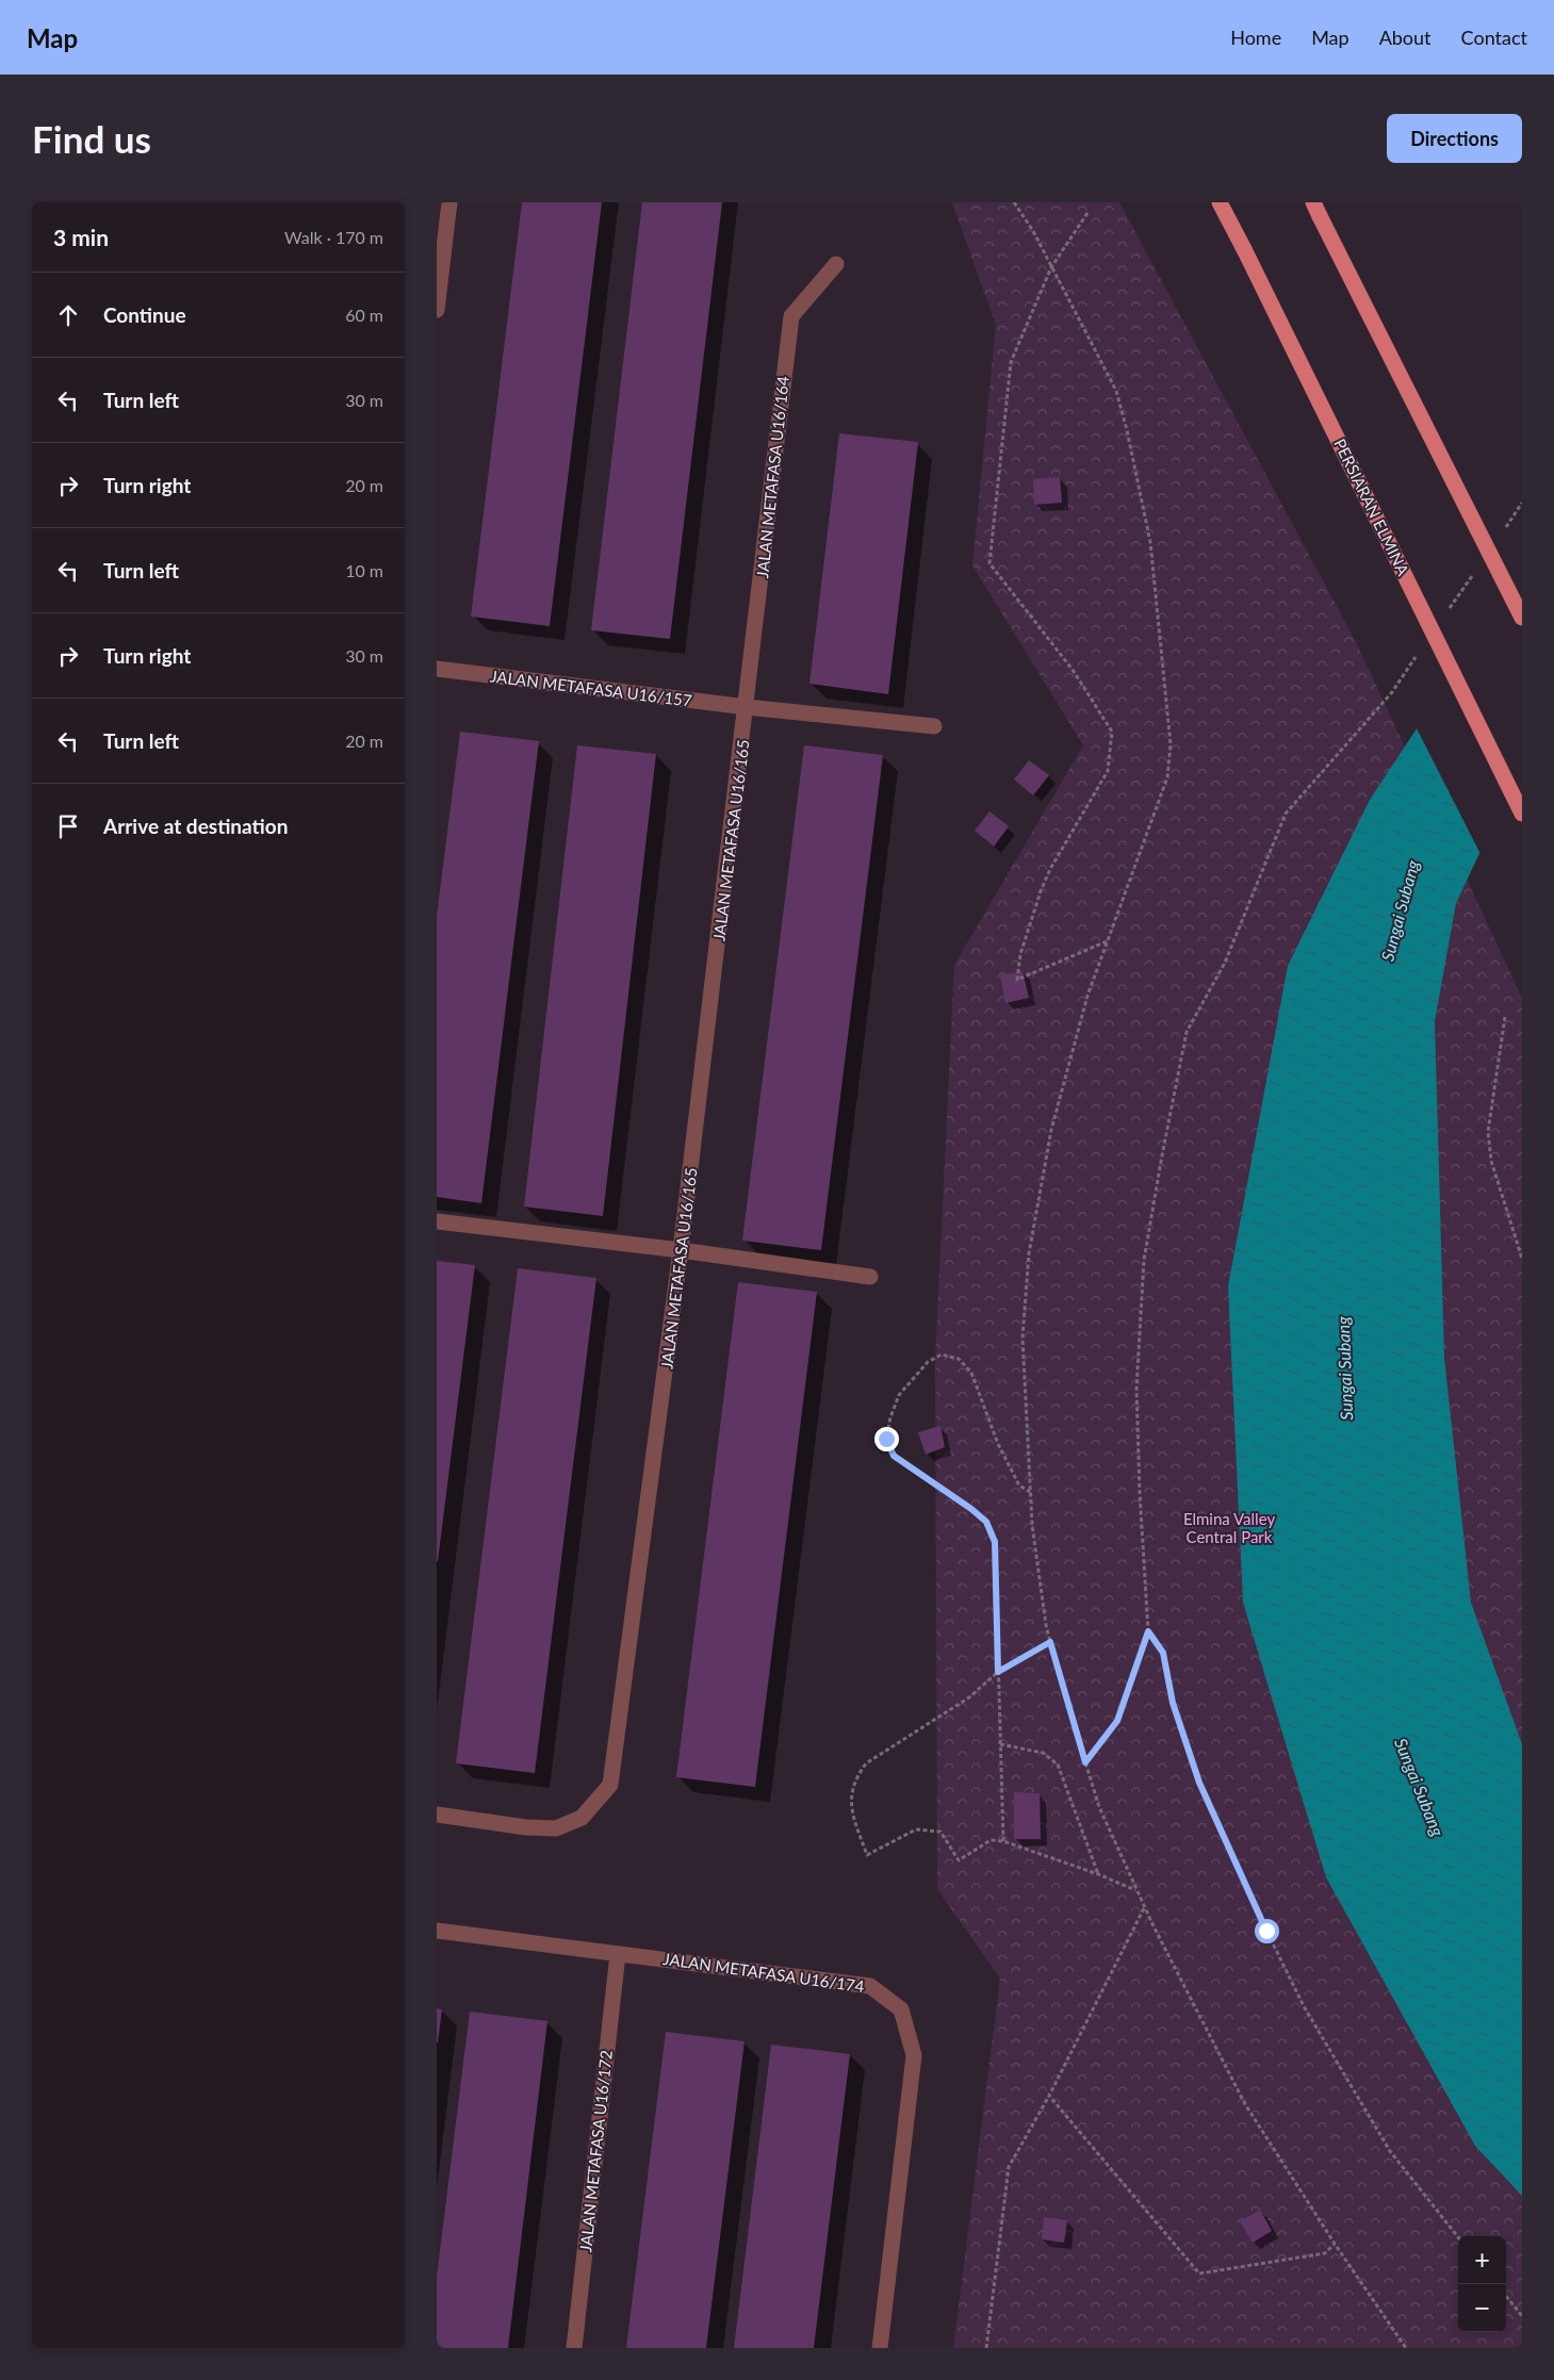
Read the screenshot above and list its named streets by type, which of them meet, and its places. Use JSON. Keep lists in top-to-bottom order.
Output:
{
  "streets": {
    "main road": ["PERSIARAN ELMINA"],
    "street": [
      "JALAN METAFASA U16/164",
      "JALAN METAFASA U16/157",
      "JALAN METAFASA U16/165",
      "JALAN METAFASA U16/174",
      "JALAN METAFASA U16/172"
    ]
  },
  "crossings": [
    ["JALAN METAFASA U16/164", "JALAN METAFASA U16/157"],
    ["JALAN METAFASA U16/164", "JALAN METAFASA U16/165"],
    ["JALAN METAFASA U16/157", "JALAN METAFASA U16/165"],
    ["JALAN METAFASA U16/174", "JALAN METAFASA U16/172"]
  ],
  "water": ["Sungai Subang"],
  "parks": ["Elmina Valley Central Park"],
  "page": {
    "header": "Map",
    "nav": [
      "Home",
      "Map",
      "About",
      "Contact"
    ],
    "buttons": "Directions",
    "title": "Find us",
    "heading": ["3 min", "Walk · 170 m"],
    "list": [
      ["Continue", "60 m"],
      ["Turn left", "30 m"],
      ["Turn right", "20 m"],
      ["Turn left", "10 m"],
      ["Turn right", "30 m"],
      ["Turn left", "20 m"],
      "Arrive at destination"
    ],
    "map_buttons": ["+", "−"]
  }
}
